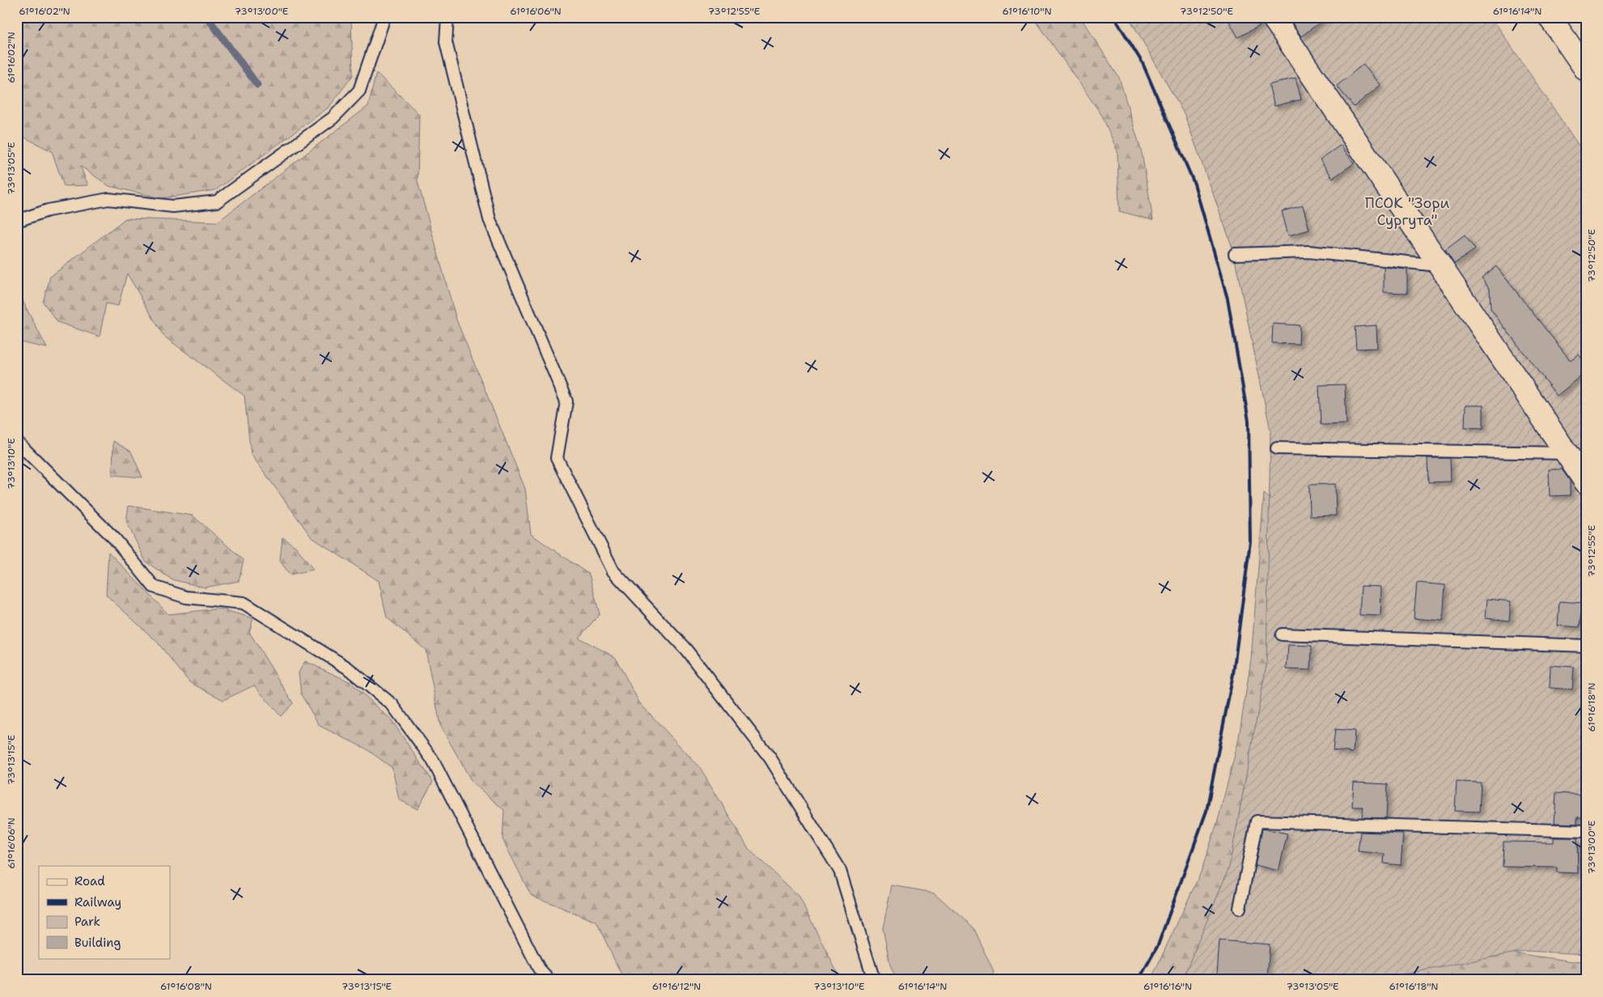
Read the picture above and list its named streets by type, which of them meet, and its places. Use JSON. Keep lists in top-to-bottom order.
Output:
{
  "parks": ["ПСОК \"Зори Сургута\""],
  "legend": [
    "Road",
    "Railway",
    "Park",
    "Building"
  ],
  "coordinates": [
    "61°16'02\"N",
    "73°13'00\"E",
    "61°16'06\"N",
    "73°12'55\"E",
    "61°16'10\"N",
    "73°12'50\"E",
    "61°16'14\"N",
    "73°13'05\"E",
    "73°13'10\"E",
    "61°16'18\"N",
    "73°13'15\"E",
    "61°16'08\"N",
    "61°16'12\"N",
    "61°16'16\"N"
  ]
}
